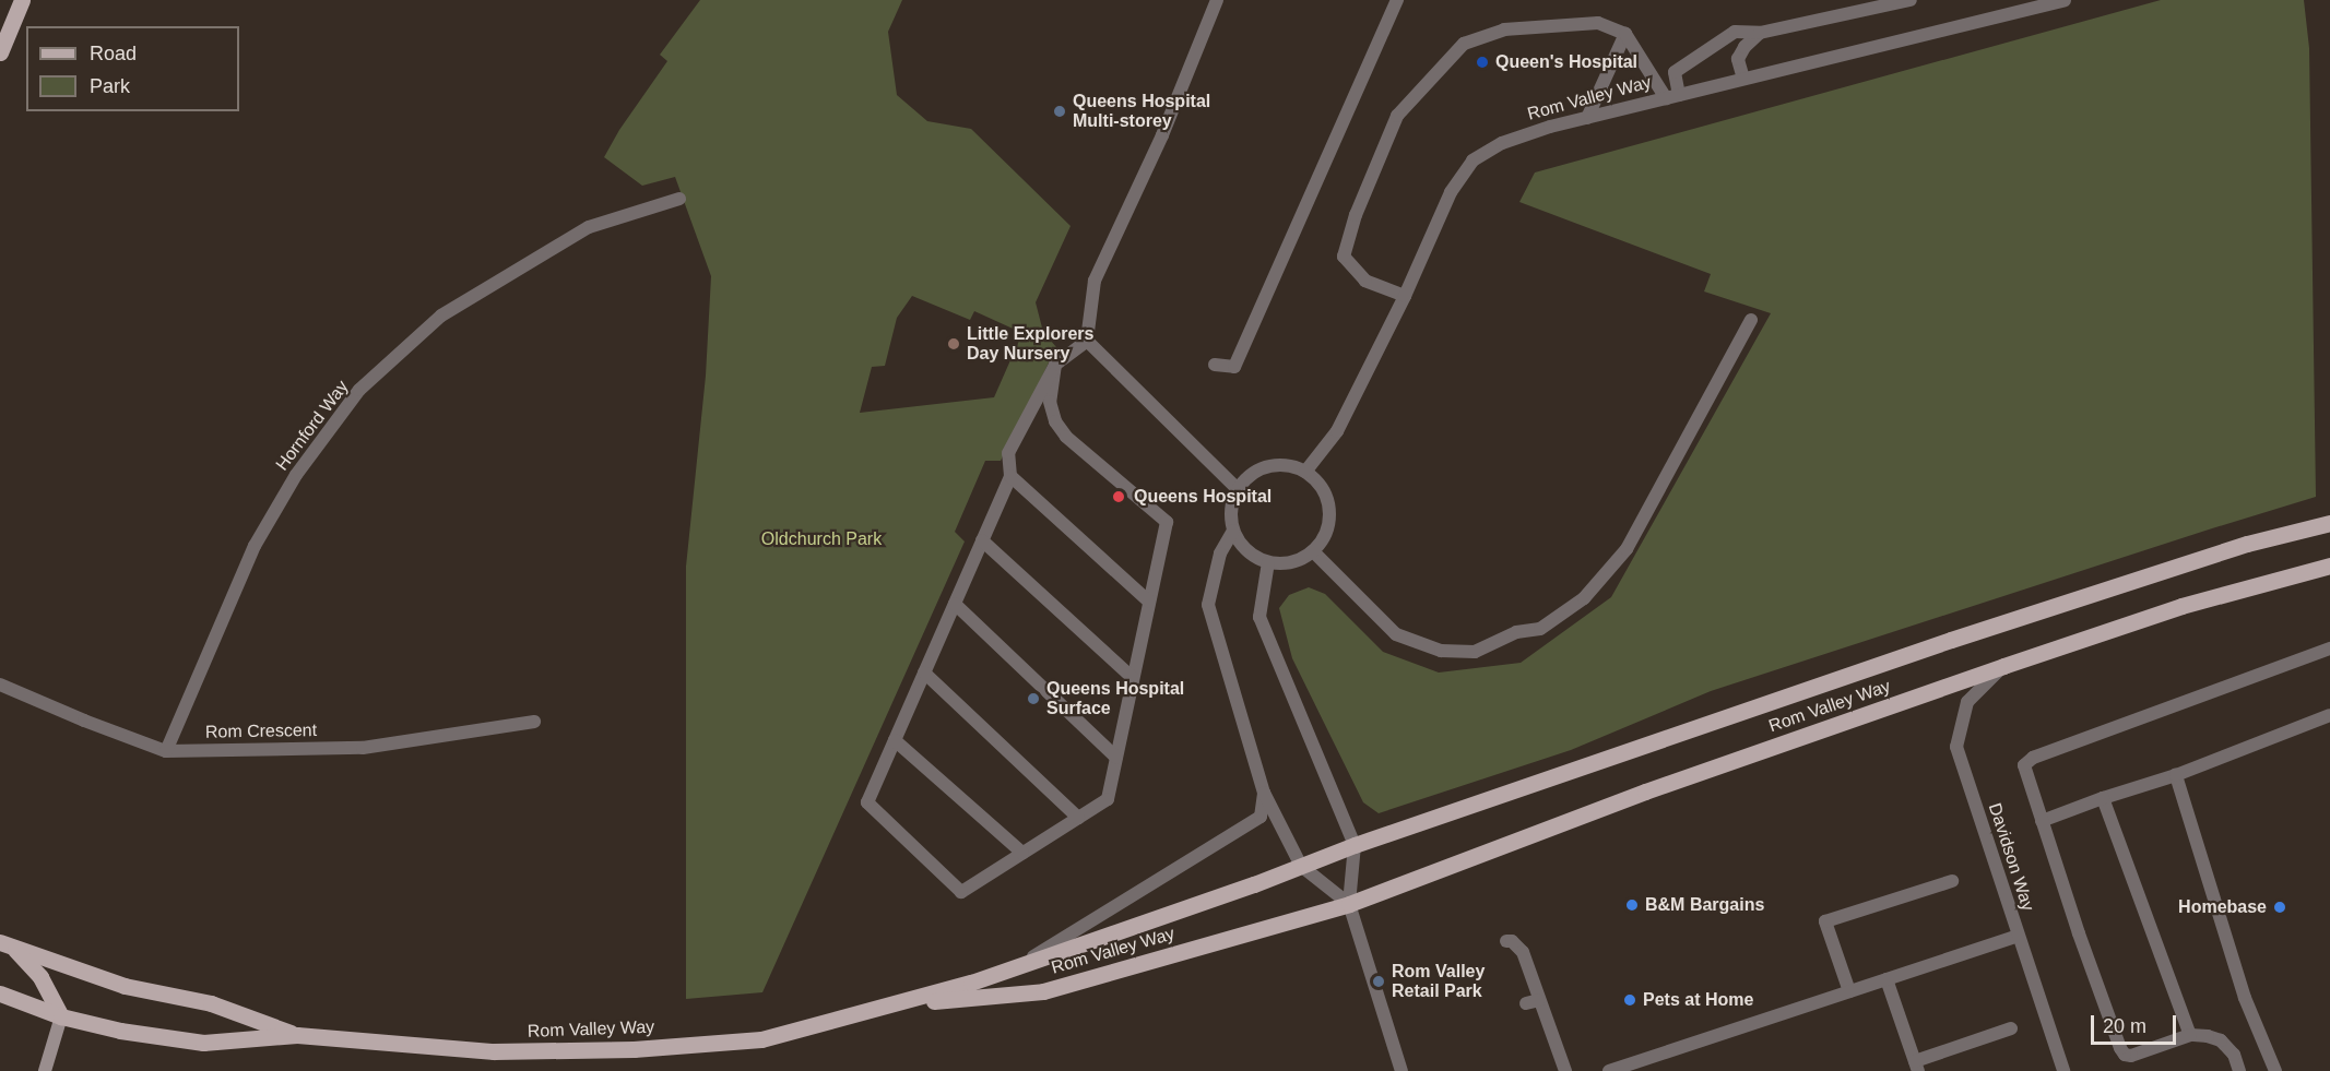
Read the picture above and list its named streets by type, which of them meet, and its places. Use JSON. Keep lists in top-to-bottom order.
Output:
{
  "streets": {
    "main road": ["Rom Valley Way"],
    "street": ["Hornford Way", "Rom Crescent", "Davidson Way"]
  },
  "crossings": [
    ["Rom Valley Way", "Davidson Way"],
    ["Hornford Way", "Rom Crescent"]
  ],
  "parks": ["Oldchurch Park"],
  "places": [
    "Queen's Hospital",
    "Queens Hospital Multi-storey",
    "Little Explorers Day Nursery",
    "Queens Hospital",
    "Queens Hospital Surface",
    "B&M Bargains",
    "Homebase",
    "Rom Valley Retail Park",
    "Pets at Home"
  ],
  "legend": ["Road", "Park"],
  "scale_bar": "20 m"
}
